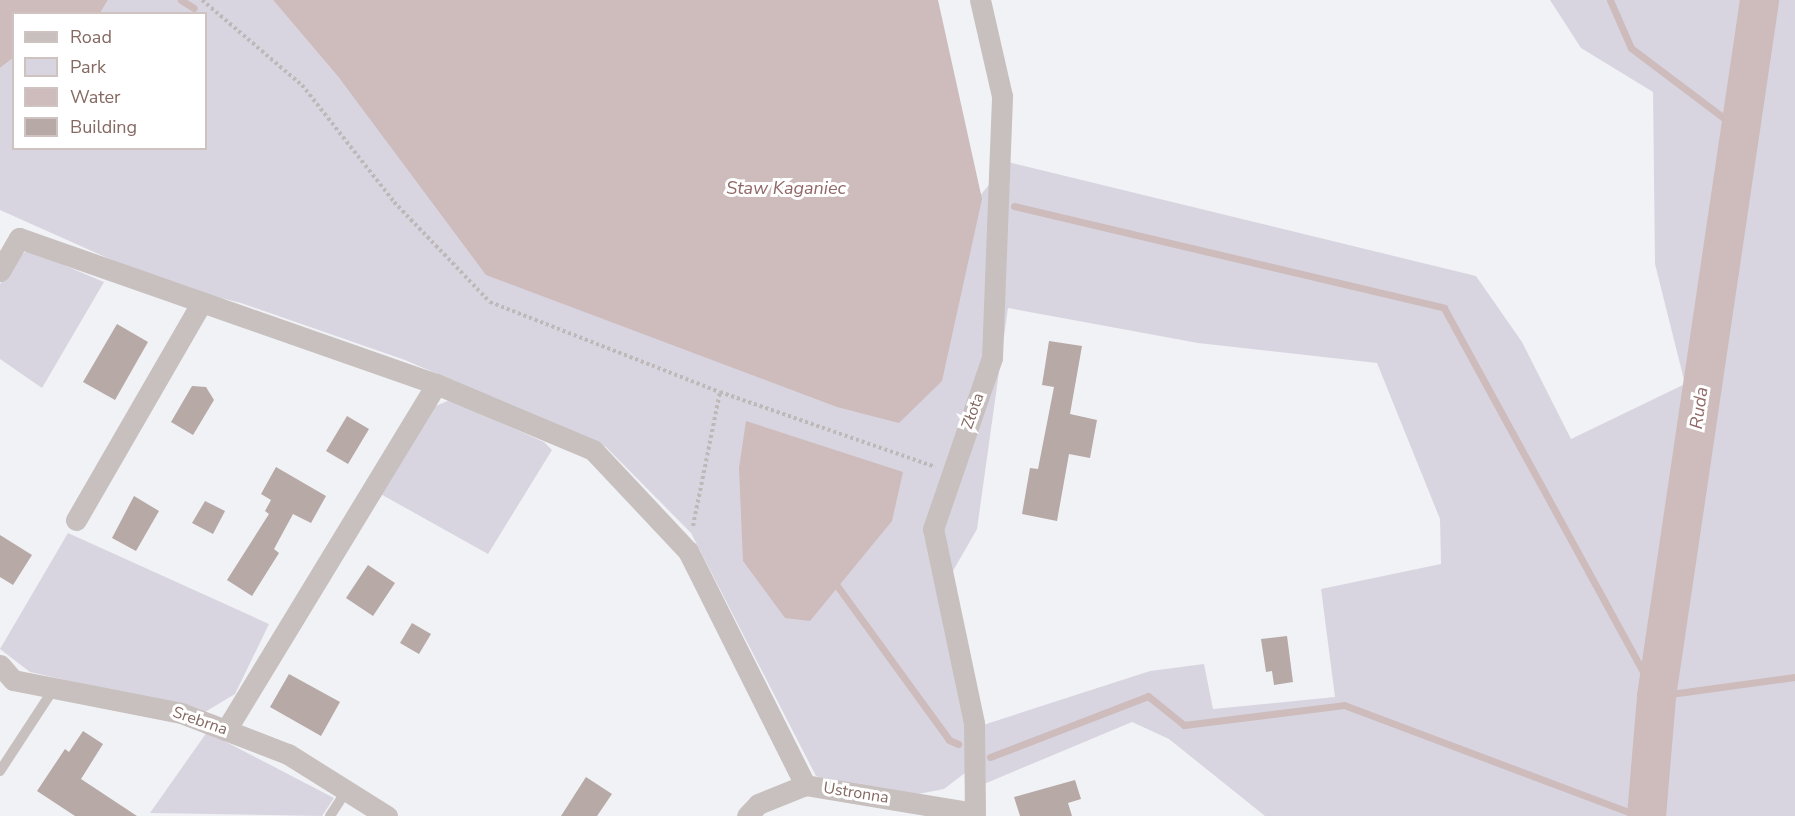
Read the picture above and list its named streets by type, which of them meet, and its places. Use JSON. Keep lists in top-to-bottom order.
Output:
{
  "streets": {
    "street": ["Złota", "Srebrna", "Ustronna"]
  },
  "crossings": [
    ["Złota", "Ustronna"]
  ],
  "water": ["Staw Kaganiec", "Ruda"],
  "legend": [
    "Road",
    "Park",
    "Water",
    "Building"
  ]
}
